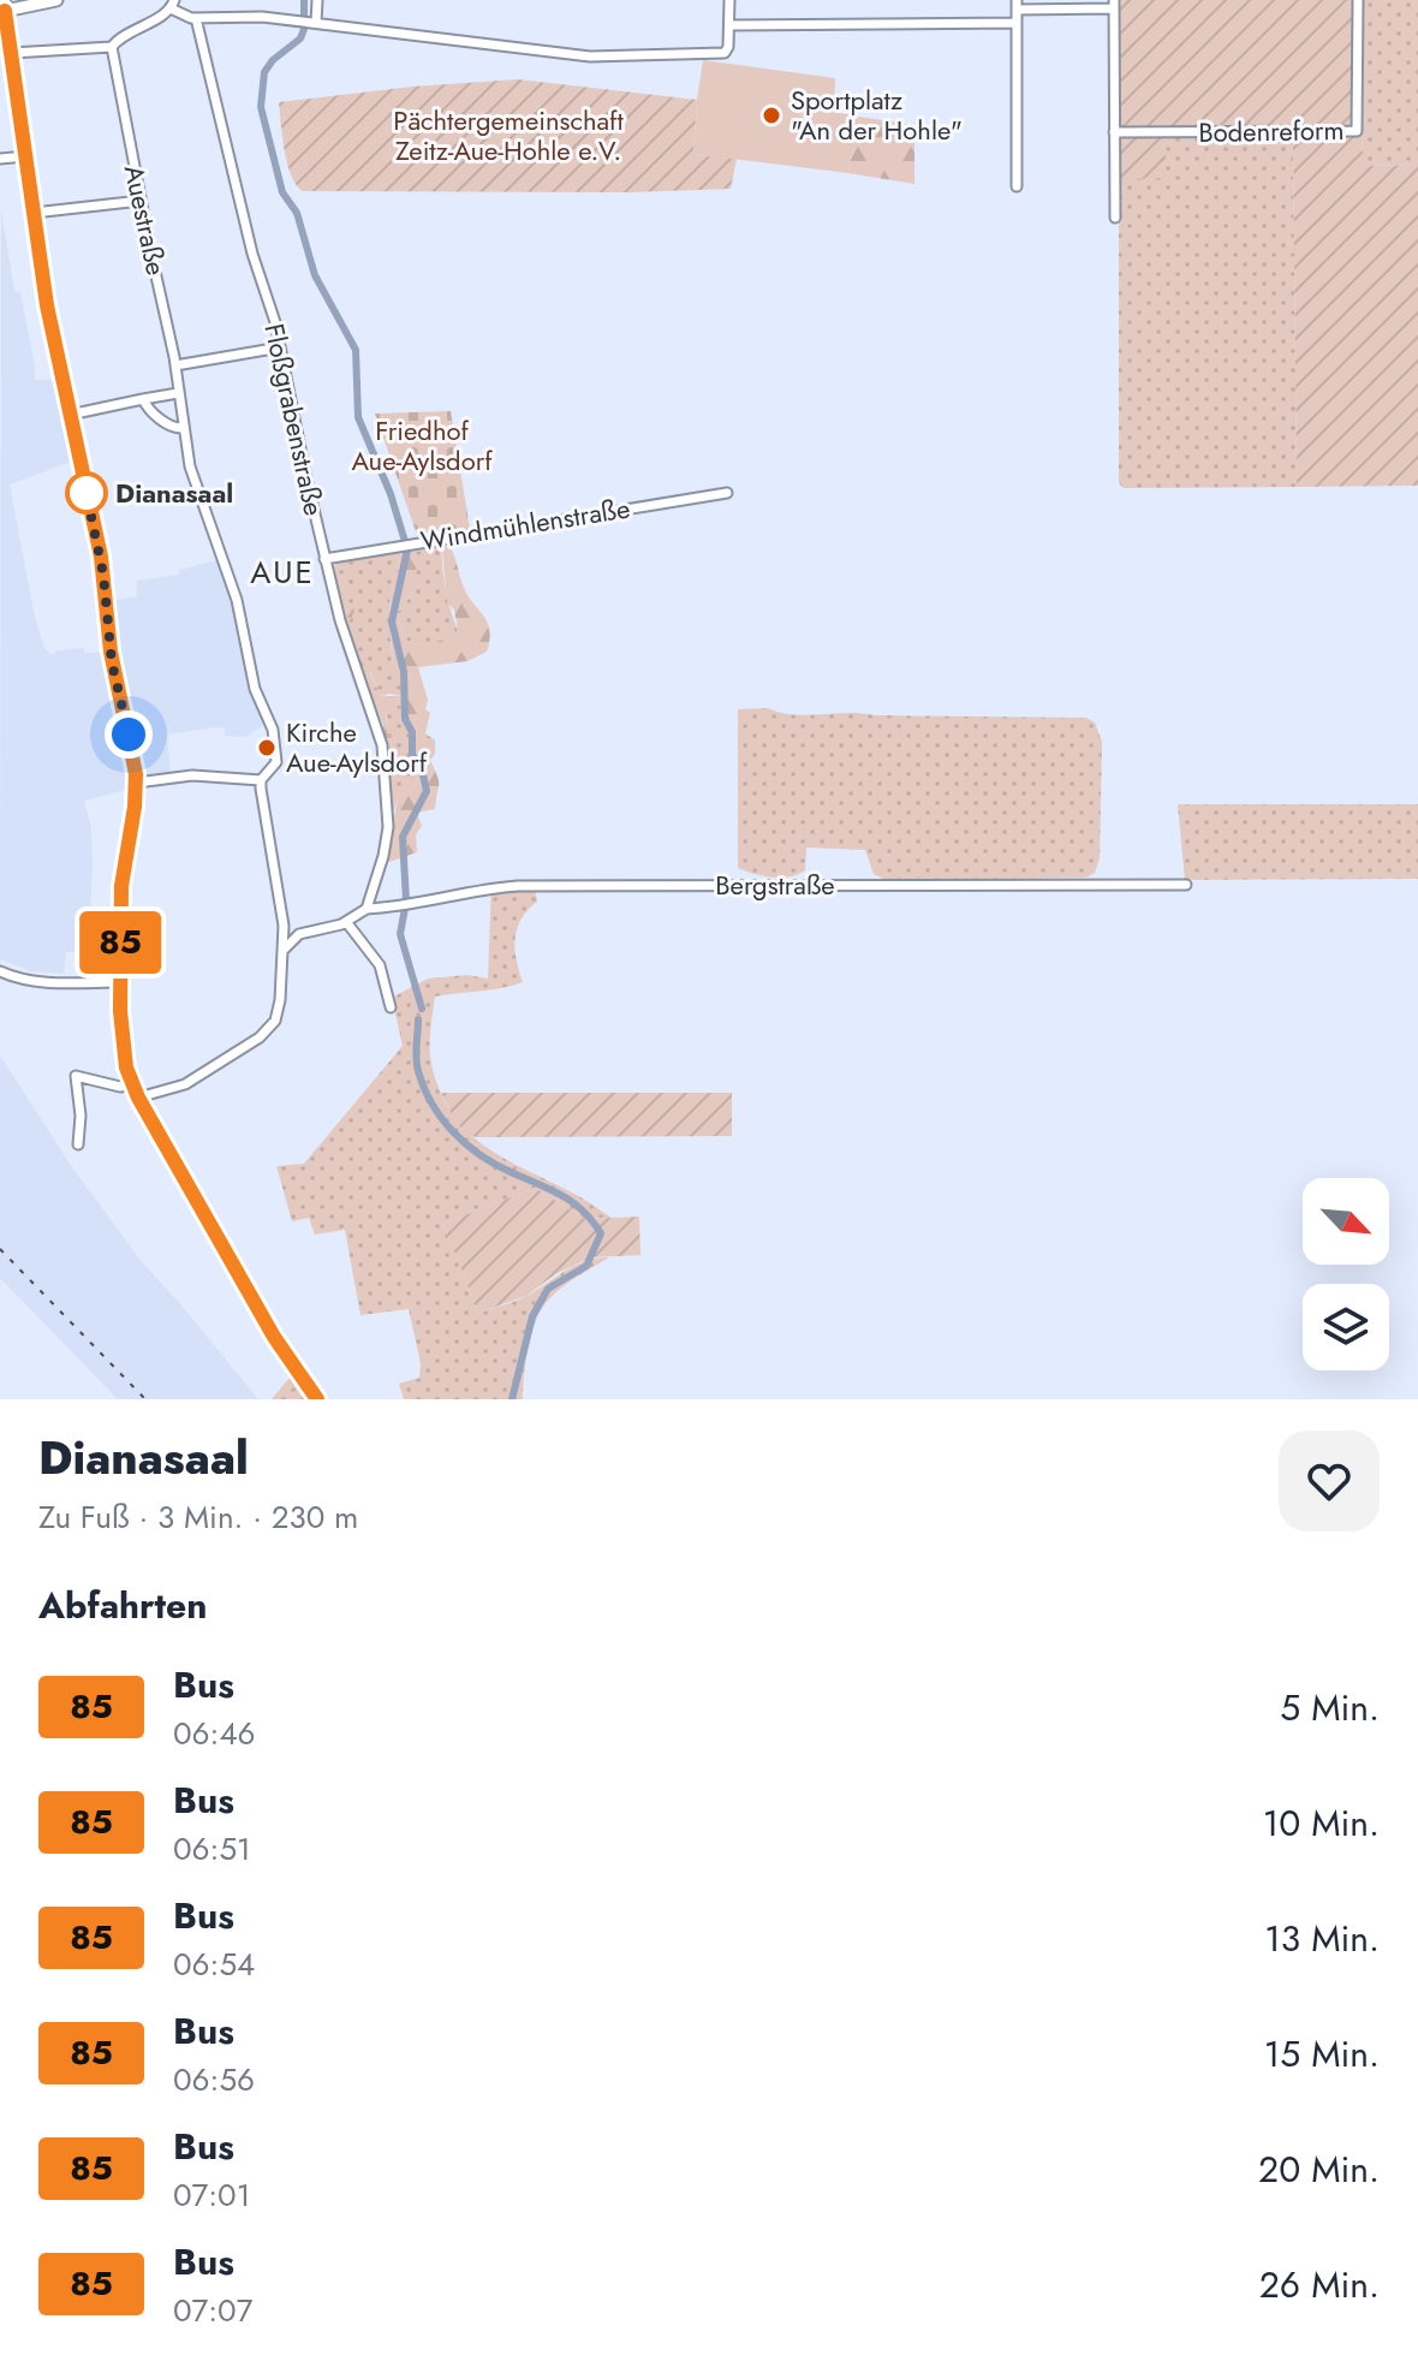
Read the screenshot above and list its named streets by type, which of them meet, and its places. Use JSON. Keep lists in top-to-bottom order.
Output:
{
  "streets": {
    "street": [
      "Bodenreform",
      "Auestraße",
      "Floßgrabenstraße",
      "Windmühlenstraße",
      "Bergstraße"
    ]
  },
  "crossings": [
    ["Floßgrabenstraße", "Windmühlenstraße"],
    ["Floßgrabenstraße", "Bergstraße"]
  ],
  "districts": ["AUE"],
  "parks": ["Pächtergemeinschaft Zeitz-Aue-Hohle e.V.", "Friedhof Aue-Aylsdorf"],
  "places": ["Sportplatz \"An der Hohle\"", "Dianasaal", "Kirche Aue-Aylsdorf"],
  "lines": ["bus line 85"],
  "north": "bottom right",
  "page": {
    "on_map": "85",
    "heading": [
      ["Dianasaal", "Zu Fuß · 3 Min. · 230 m"],
      "Abfahrten"
    ],
    "list": [
      {
        "mark": "85",
        "name": "Bus",
        "note": "06:46",
        "value": "5 Min."
      },
      {
        "mark": "85",
        "name": "Bus",
        "note": "06:51",
        "value": "10 Min."
      },
      {
        "mark": "85",
        "name": "Bus",
        "note": "06:54",
        "value": "13 Min."
      },
      {
        "mark": "85",
        "name": "Bus",
        "note": "06:56",
        "value": "15 Min."
      },
      {
        "mark": "85",
        "name": "Bus",
        "note": "07:01",
        "value": "20 Min."
      },
      {
        "mark": "85",
        "name": "Bus",
        "note": "07:07",
        "value": "26 Min."
      }
    ]
  }
}
